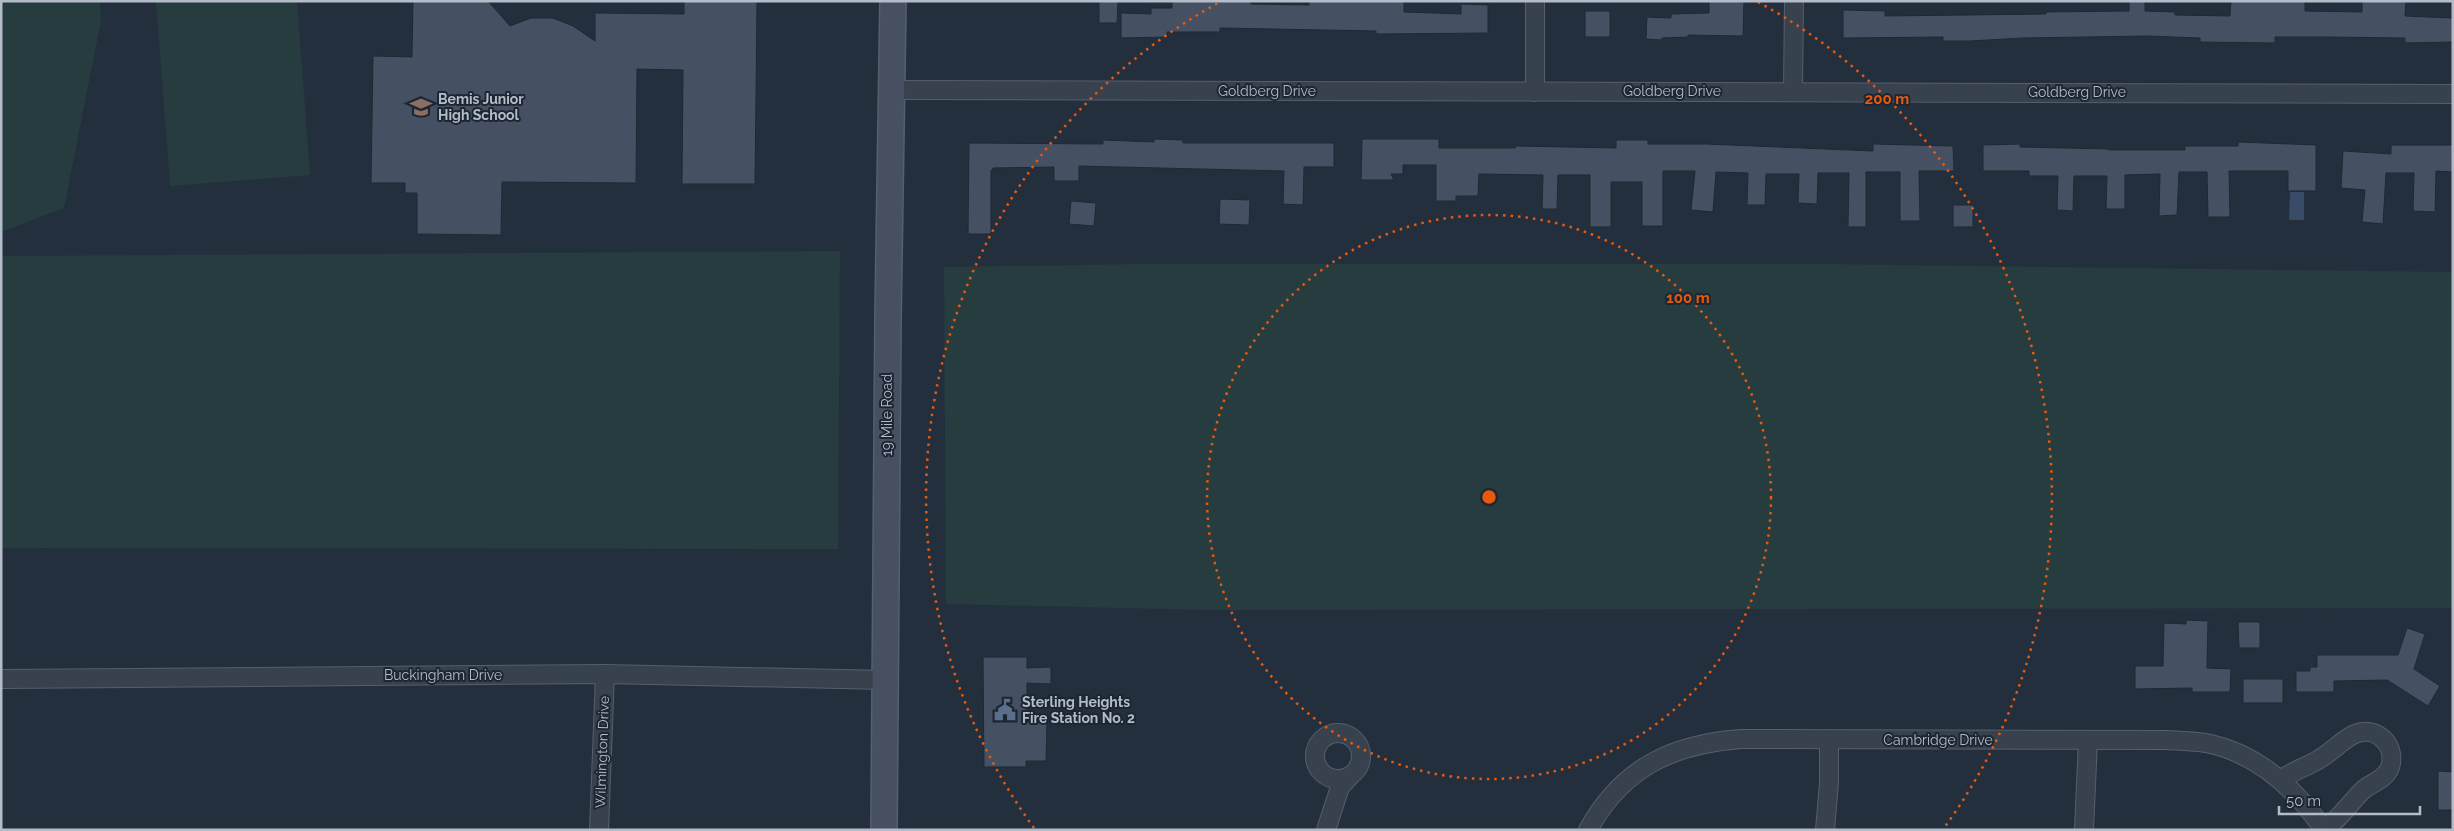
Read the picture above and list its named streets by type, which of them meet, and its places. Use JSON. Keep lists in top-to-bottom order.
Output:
{
  "streets": {
    "street": [
      "Goldberg Drive",
      "19 Mile Road",
      "Buckingham Drive",
      "Cambridge Drive",
      "Wilmington Drive"
    ]
  },
  "crossings": [
    ["Goldberg Drive", "19 Mile Road"],
    ["19 Mile Road", "Buckingham Drive"],
    ["Buckingham Drive", "Wilmington Drive"]
  ],
  "places": {
    "school or university": ["Bemis Junior High School"],
    "public building": ["Sterling Heights Fire Station No. 2"]
  },
  "scale_bar": "50 m",
  "rings": ["200 m", "100 m"]
}
